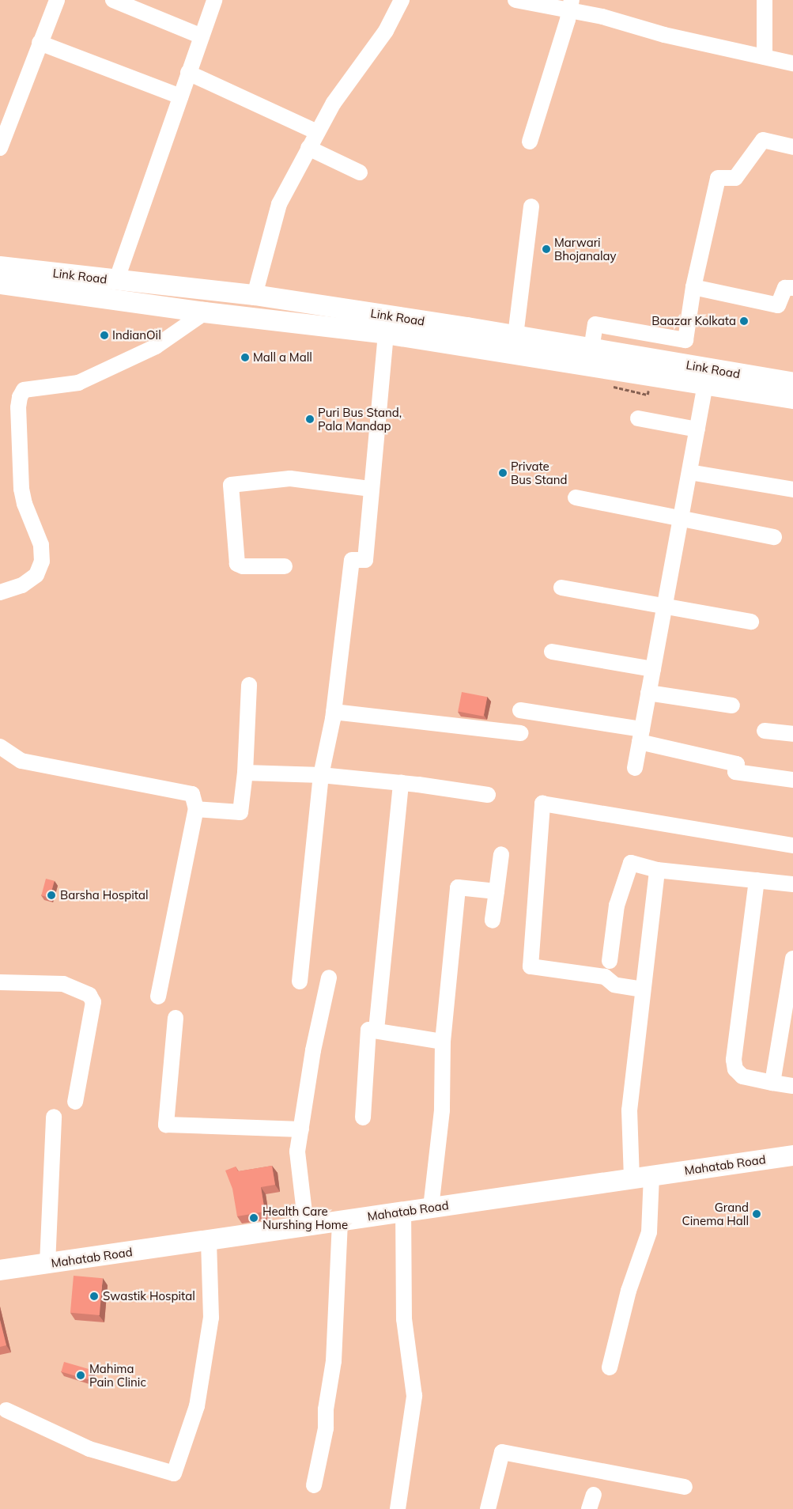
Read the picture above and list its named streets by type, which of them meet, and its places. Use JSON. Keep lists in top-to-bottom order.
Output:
{
  "streets": {
    "main road": ["Link Road", "Mahatab Road"]
  },
  "places": [
    "Marwari Bhojanalay",
    "Baazar Kolkata",
    "IndianOil",
    "Mall a Mall",
    "Puri Bus Stand, Pala Mandap",
    "Private Bus Stand",
    "Barsha Hospital",
    "Grand Cinema Hall",
    "Health Care Nurshing Home",
    "Swastik Hospital",
    "Mahima Pain Clinic"
  ]
}
